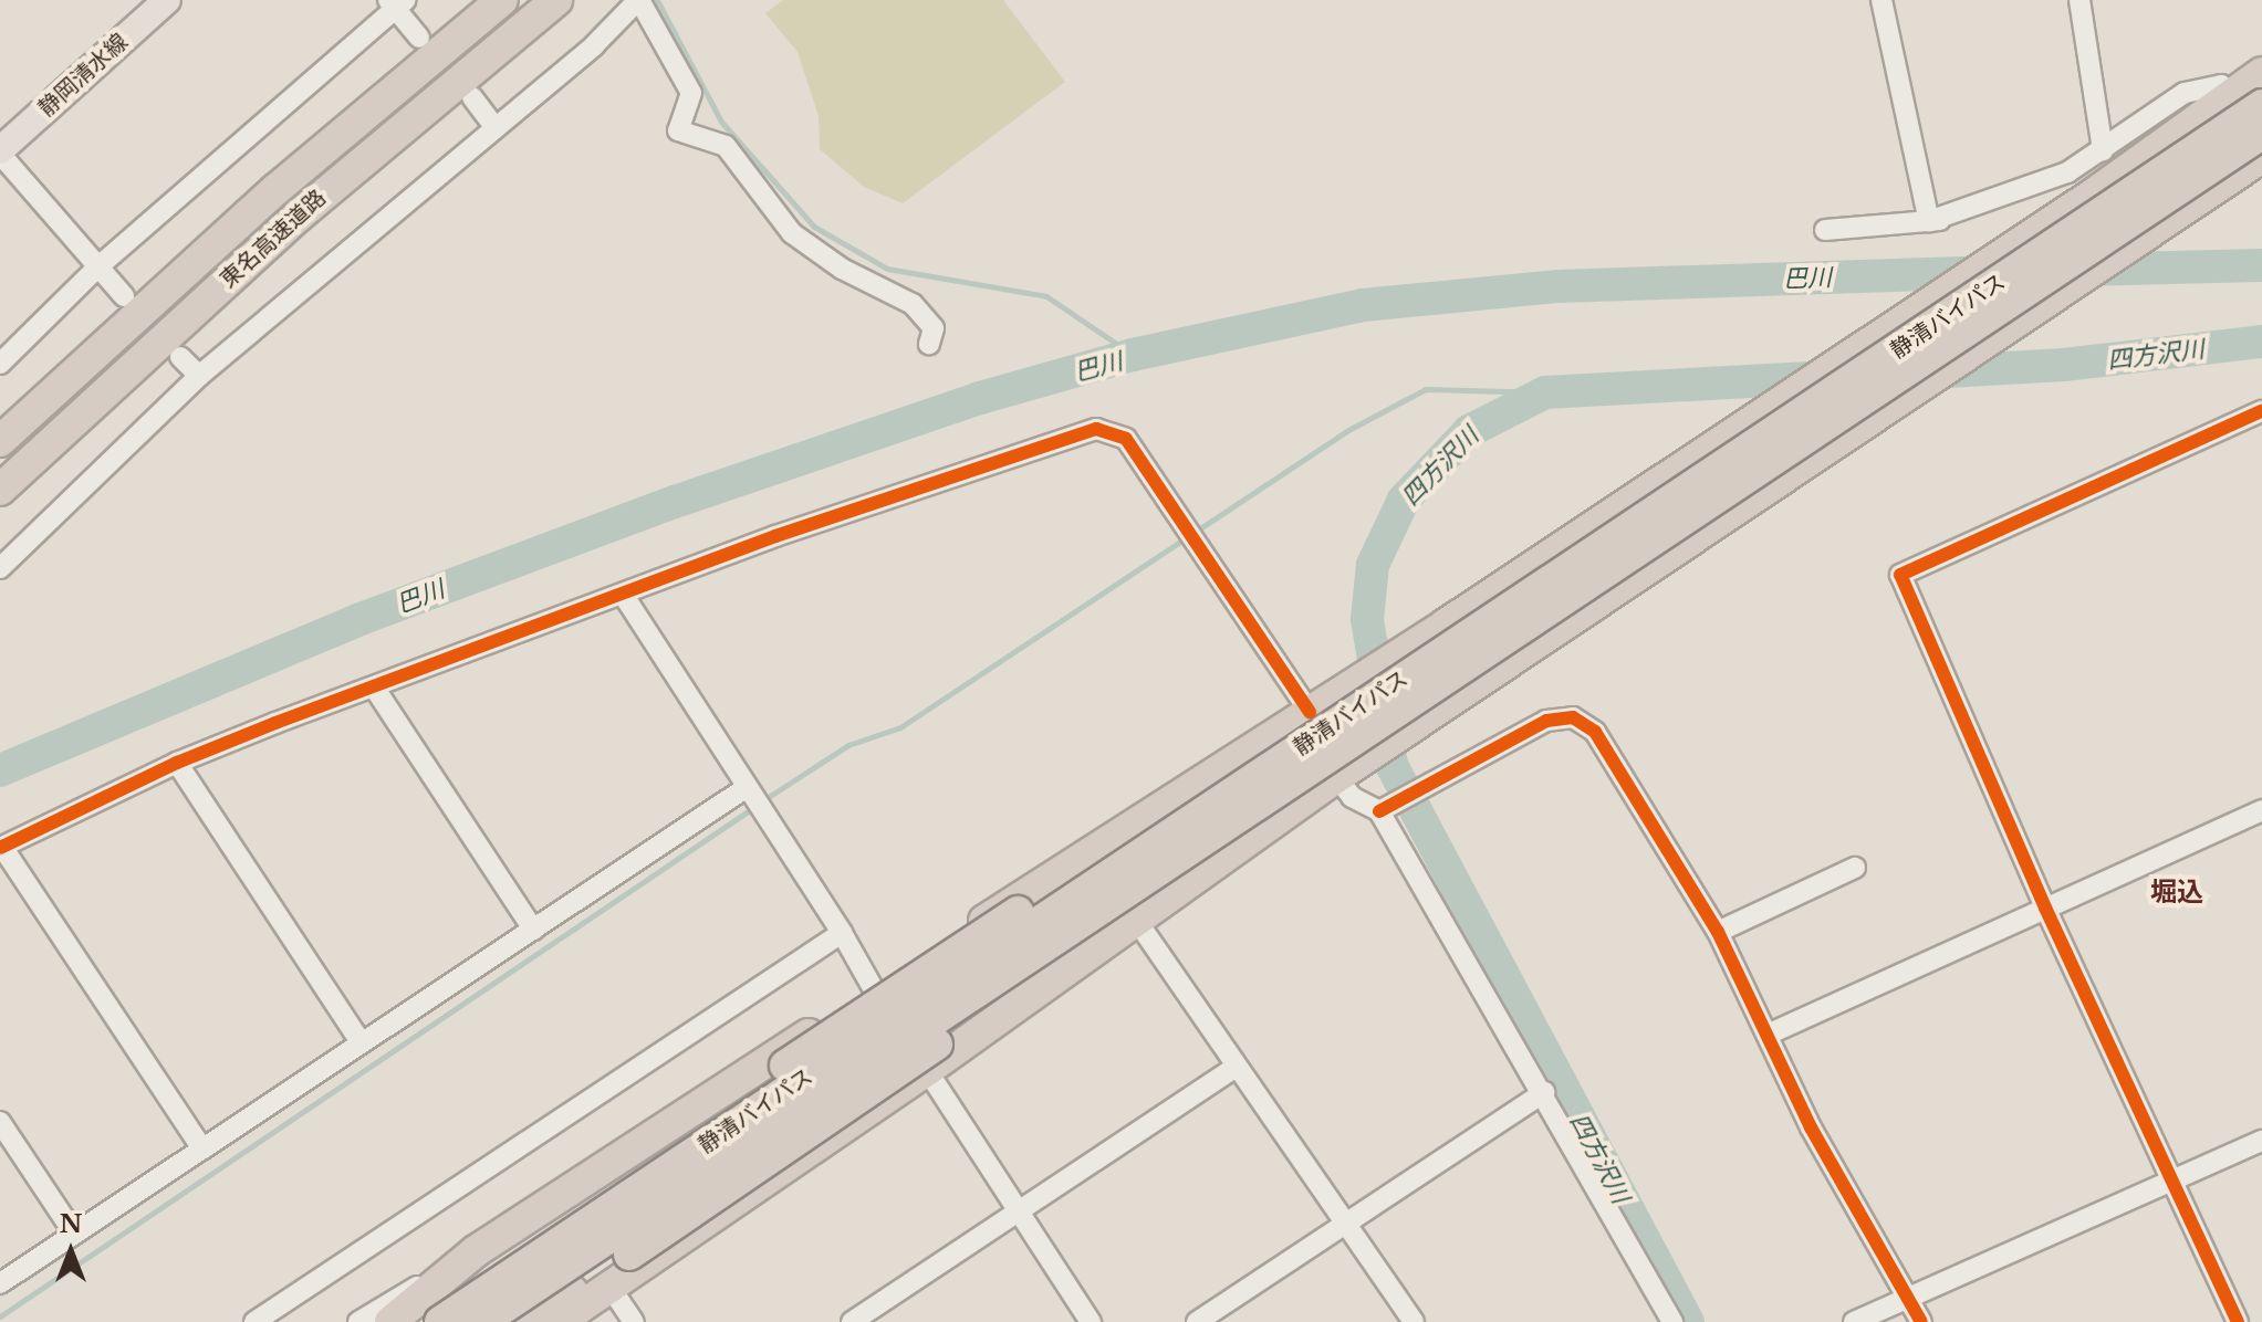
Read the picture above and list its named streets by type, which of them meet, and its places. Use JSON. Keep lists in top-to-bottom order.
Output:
{
  "streets": {
    "highway": ["東名高速道路", "静清バイパス"],
    "main road": ["静岡清水線"]
  },
  "districts": ["堀込"],
  "water": ["巴川", "四方沢川"],
  "north": "top"
}
